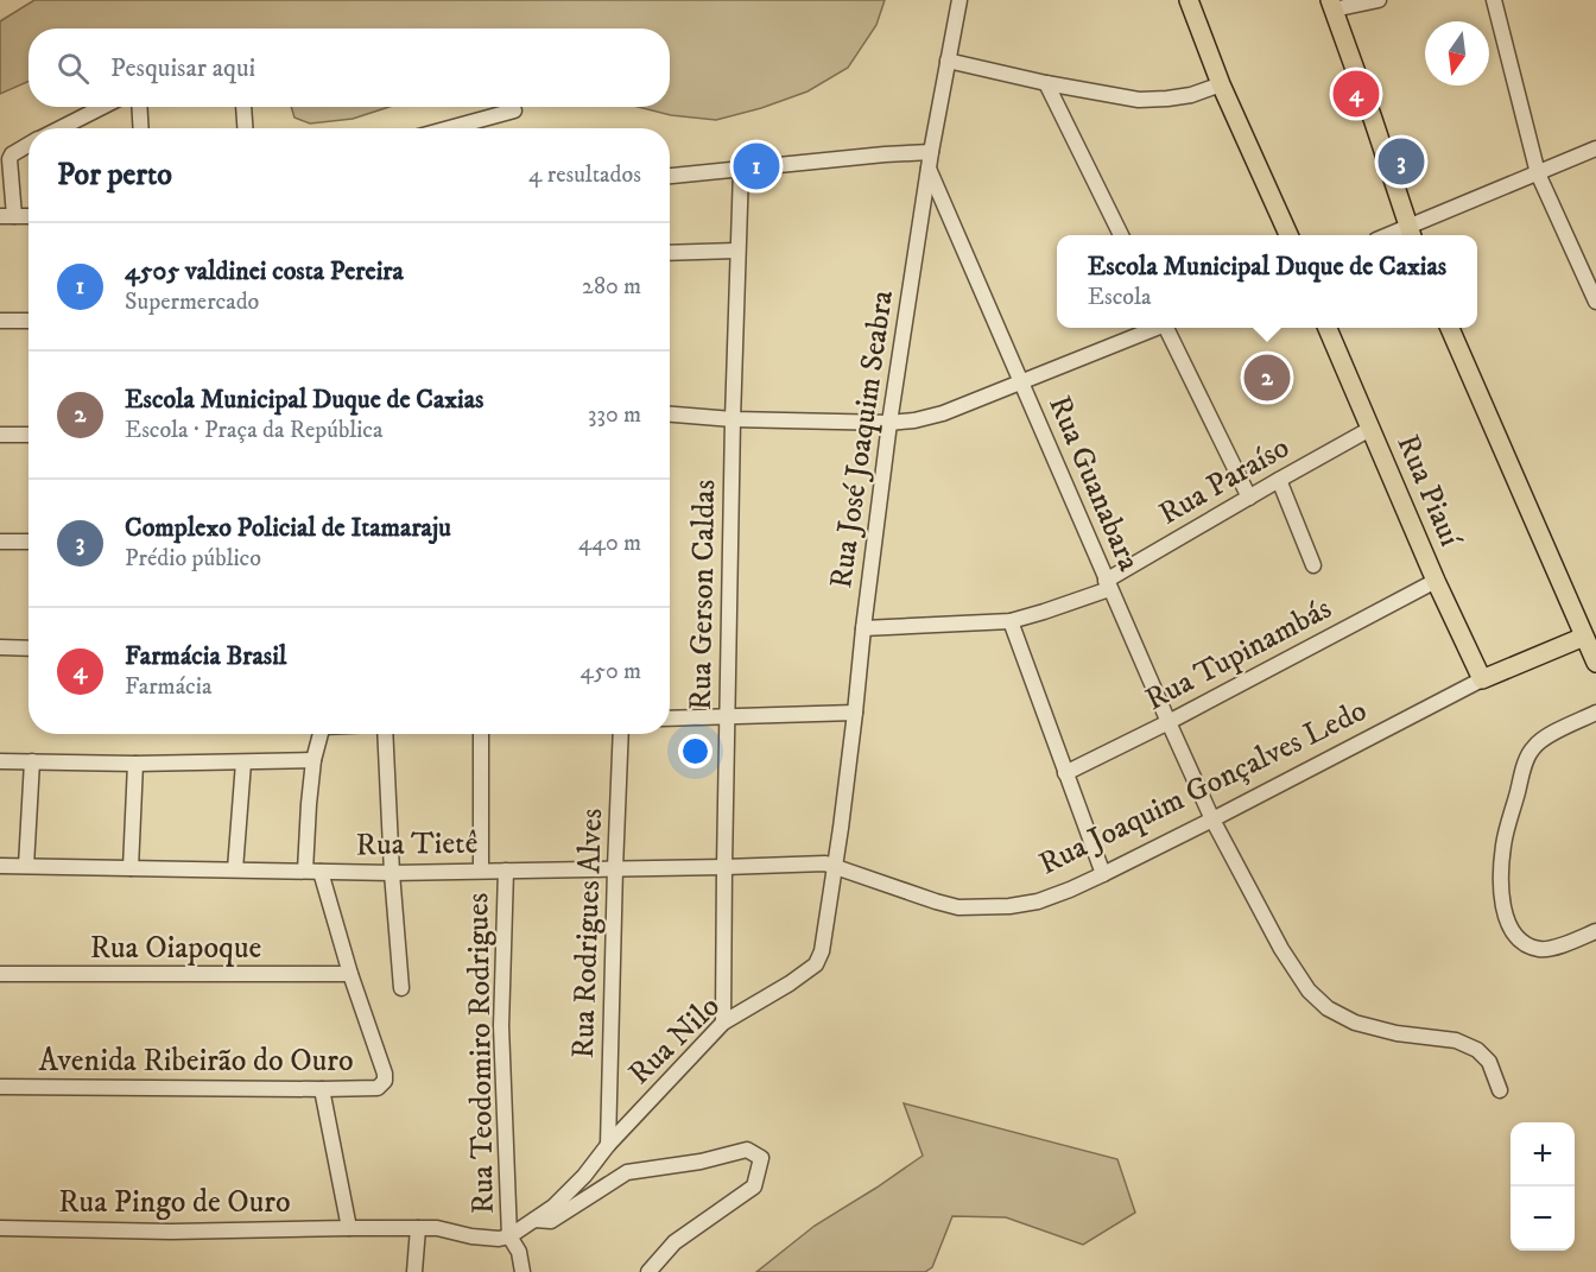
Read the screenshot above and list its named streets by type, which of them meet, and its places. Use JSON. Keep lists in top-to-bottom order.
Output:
{
  "streets": {
    "main road": ["Rua Piauí", "Rua Joaquim Gonçalves Ledo"],
    "street": [
      "Rua José Joaquim Seabra",
      "Rua Paraíso",
      "Rua Guanabara",
      "Rua Gerson Caldas",
      "Rua Tupinambás",
      "Rua Tietê",
      "Rua Rodrigues Alves",
      "Rua Oiapoque",
      "Rua Nilo",
      "Rua Teodomiro Rodrigues",
      "Avenida Ribeirão do Ouro",
      "Rua Pingo de Ouro"
    ]
  },
  "crossings": [
    ["Rua José Joaquim Seabra", "Rua Paraíso"],
    ["Rua José Joaquim Seabra", "Rua Guanabara"],
    ["Rua José Joaquim Seabra", "Rua Nilo"],
    ["Rua Paraíso", "Rua Guanabara"],
    ["Rua Paraíso", "Rua Piauí"],
    ["Rua Guanabara", "Rua Tupinambás"],
    ["Rua Guanabara", "Rua Joaquim Gonçalves Ledo"],
    ["Rua Piauí", "Rua Tupinambás"],
    ["Rua Piauí", "Rua Joaquim Gonçalves Ledo"],
    ["Rua Gerson Caldas", "Rua Tietê"],
    ["Rua Gerson Caldas", "Rua Nilo"],
    ["Rua Joaquim Gonçalves Ledo", "Rua Tietê"],
    ["Rua Joaquim Gonçalves Ledo", "Rua Nilo"],
    ["Rua Tietê", "Rua Rodrigues Alves"],
    ["Rua Tietê", "Rua Nilo"],
    ["Rua Tietê", "Rua Teodomiro Rodrigues"],
    ["Rua Tietê", "Avenida Ribeirão do Ouro"],
    ["Rua Rodrigues Alves", "Rua Nilo"],
    ["Rua Oiapoque", "Avenida Ribeirão do Ouro"],
    ["Rua Nilo", "Rua Teodomiro Rodrigues"],
    ["Rua Nilo", "Rua Pingo de Ouro"],
    ["Rua Teodomiro Rodrigues", "Rua Pingo de Ouro"]
  ],
  "north": "bottom",
  "page": {
    "search": "Pesquisar aqui",
    "pins": [
      "4",
      "3",
      "1",
      "2"
    ],
    "heading": ["Por perto", "4 resultados"],
    "list": [
      {
        "mark": "1",
        "name": "4505 valdinei costa Pereira",
        "note": "Supermercado",
        "value": "280 m"
      },
      {
        "mark": "2",
        "name": "Escola Municipal Duque de Caxias",
        "note": "Escola · Praça da República",
        "value": "330 m"
      },
      {
        "mark": "3",
        "name": "Complexo Policial de Itamaraju",
        "note": "Prédio público",
        "value": "440 m"
      },
      {
        "mark": "4",
        "name": "Farmácia Brasil",
        "note": "Farmácia",
        "value": "450 m"
      }
    ],
    "popup": ["Escola Municipal Duque de Caxias", "Escola"],
    "map_buttons": ["+", "−"]
  }
}
